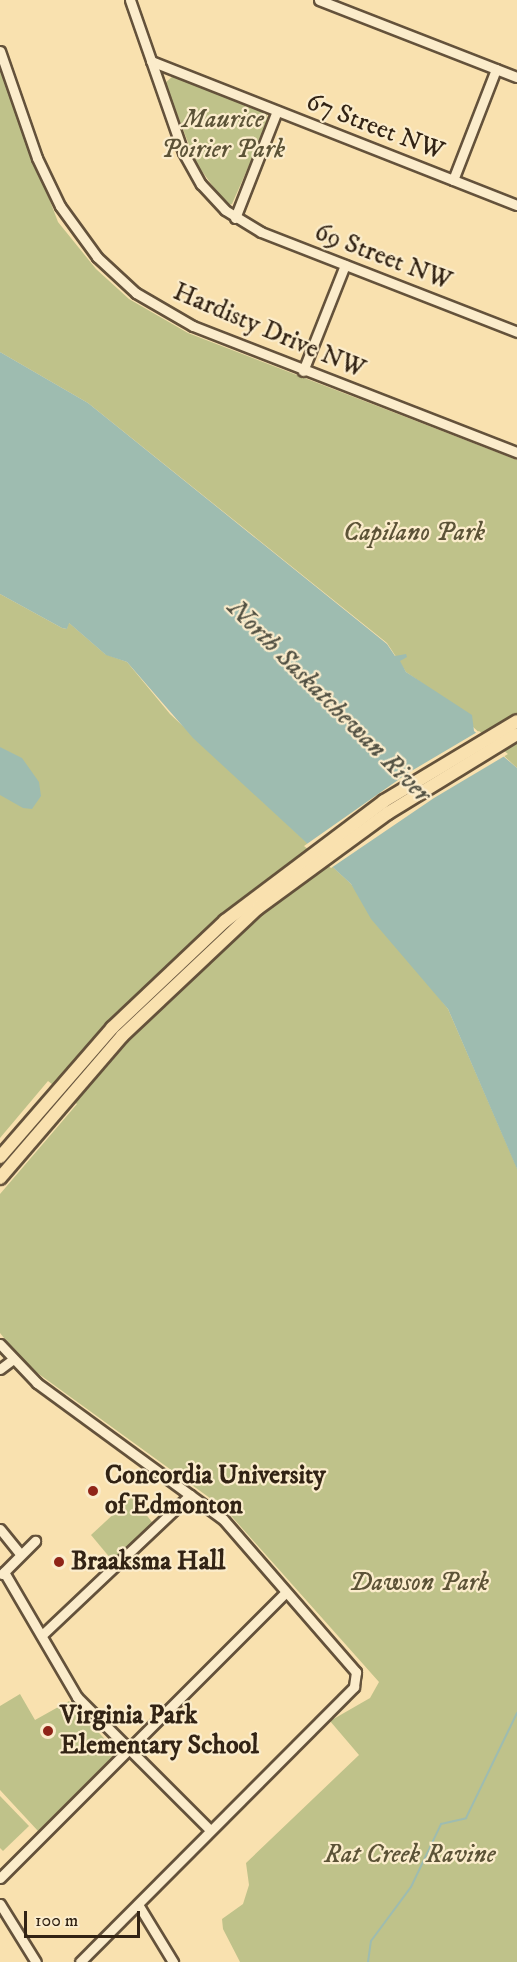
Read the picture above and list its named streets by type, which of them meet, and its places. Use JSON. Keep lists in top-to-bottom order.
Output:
{
  "streets": {
    "street": ["67 Street NW", "69 Street NW", "Hardisty Drive NW"]
  },
  "crossings": [
    ["67 Street NW", "69 Street NW"]
  ],
  "water": ["North Saskatchewan River"],
  "parks": [
    "Maurice Poirier Park",
    "Capilano Park",
    "Dawson Park",
    "Rat Creek Ravine"
  ],
  "places": ["Concordia University of Edmonton", "Braaksma Hall", "Virginia Park Elementary School"],
  "scale_bar": "100 m"
}
